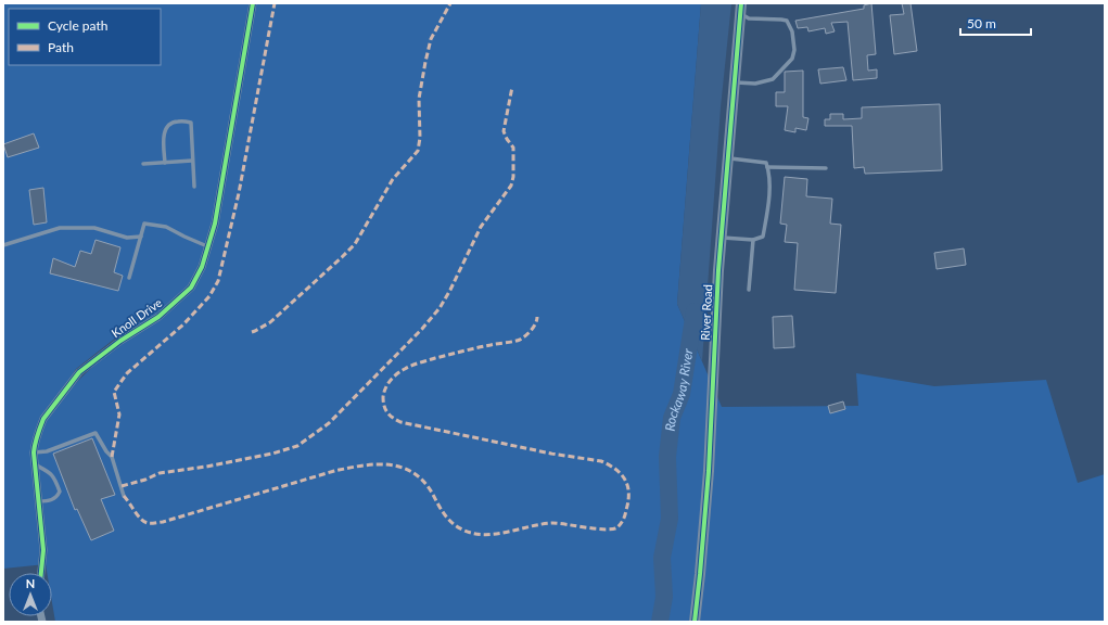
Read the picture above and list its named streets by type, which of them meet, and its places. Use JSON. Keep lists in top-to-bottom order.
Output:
{
  "streets": {
    "street": ["River Road", "Knoll Drive"]
  },
  "water": ["Rockaway River"],
  "legend": ["Cycle path", "Path"],
  "scale_bar": "50 m",
  "north": "top"
}
